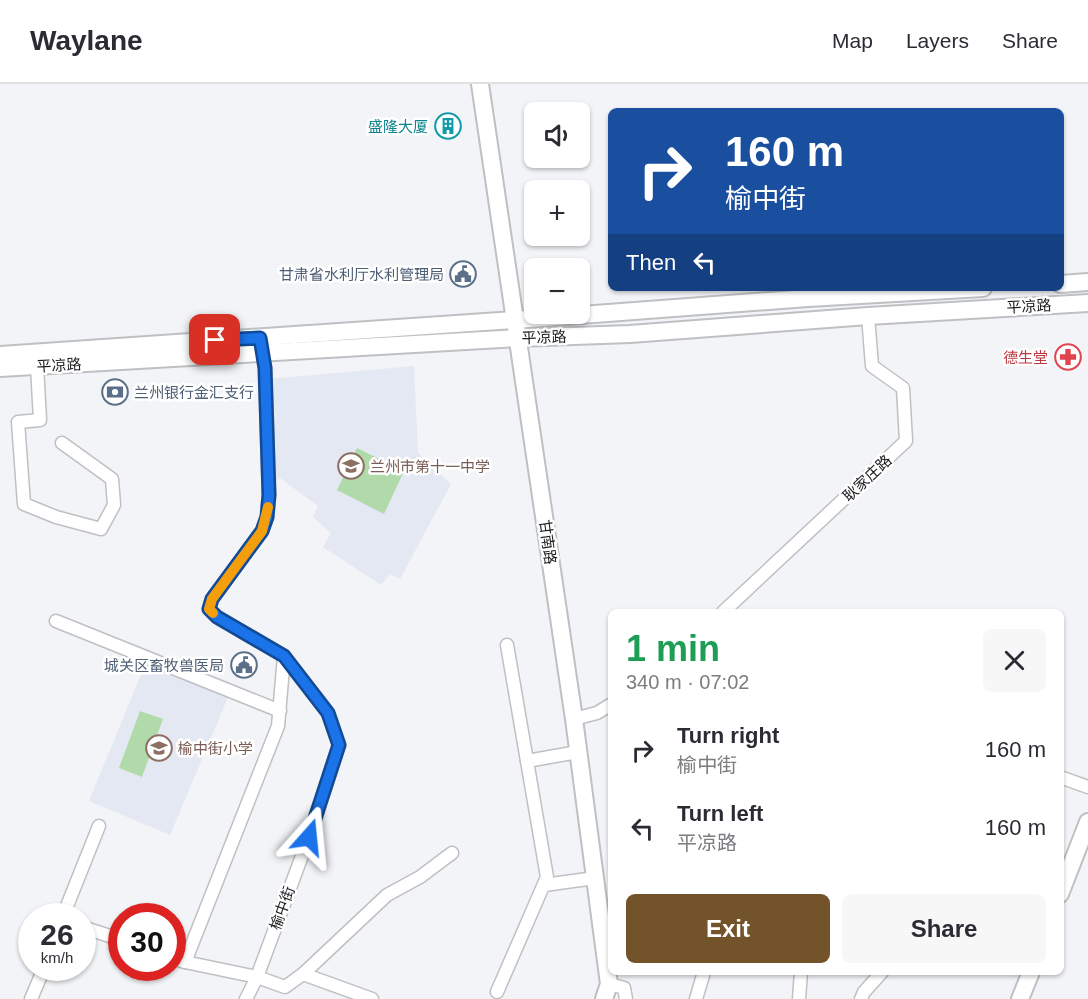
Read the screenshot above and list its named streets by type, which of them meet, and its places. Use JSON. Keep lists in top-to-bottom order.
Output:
{
  "streets": {
    "street": [
      "平凉路",
      "耿家庄路",
      "甘南路",
      "榆中街"
    ]
  },
  "crossings": [
    ["平凉路", "耿家庄路"],
    ["平凉路", "甘南路"],
    ["平凉路", "榆中街"]
  ],
  "places": {
    "building": ["盛隆大厦"],
    "public building": ["甘肃省水利厅水利管理局", "城关区畜牧兽医局"],
    "pharmacy": ["德生堂"],
    "bank": ["兰州银行金汇支行"],
    "school or university": ["兰州市第十一中学", "榆中街小学"]
  },
  "page": {
    "header": "Waylane",
    "nav": ["Map", "Layers", "Share"],
    "map_buttons": ["+", "−"],
    "turn": ["160 m", "榆中街"],
    "then": "Then",
    "heading": ["1 min", "340 m · 07:02"],
    "list": [
      {
        "name": "Turn right",
        "note": "榆中街",
        "value": "160 m"
      },
      {
        "name": "Turn left",
        "note": "平凉路",
        "value": "160 m"
      }
    ],
    "buttons": ["Exit", "Share"],
    "speed": "26 km/h",
    "limit": "30"
  }
}
